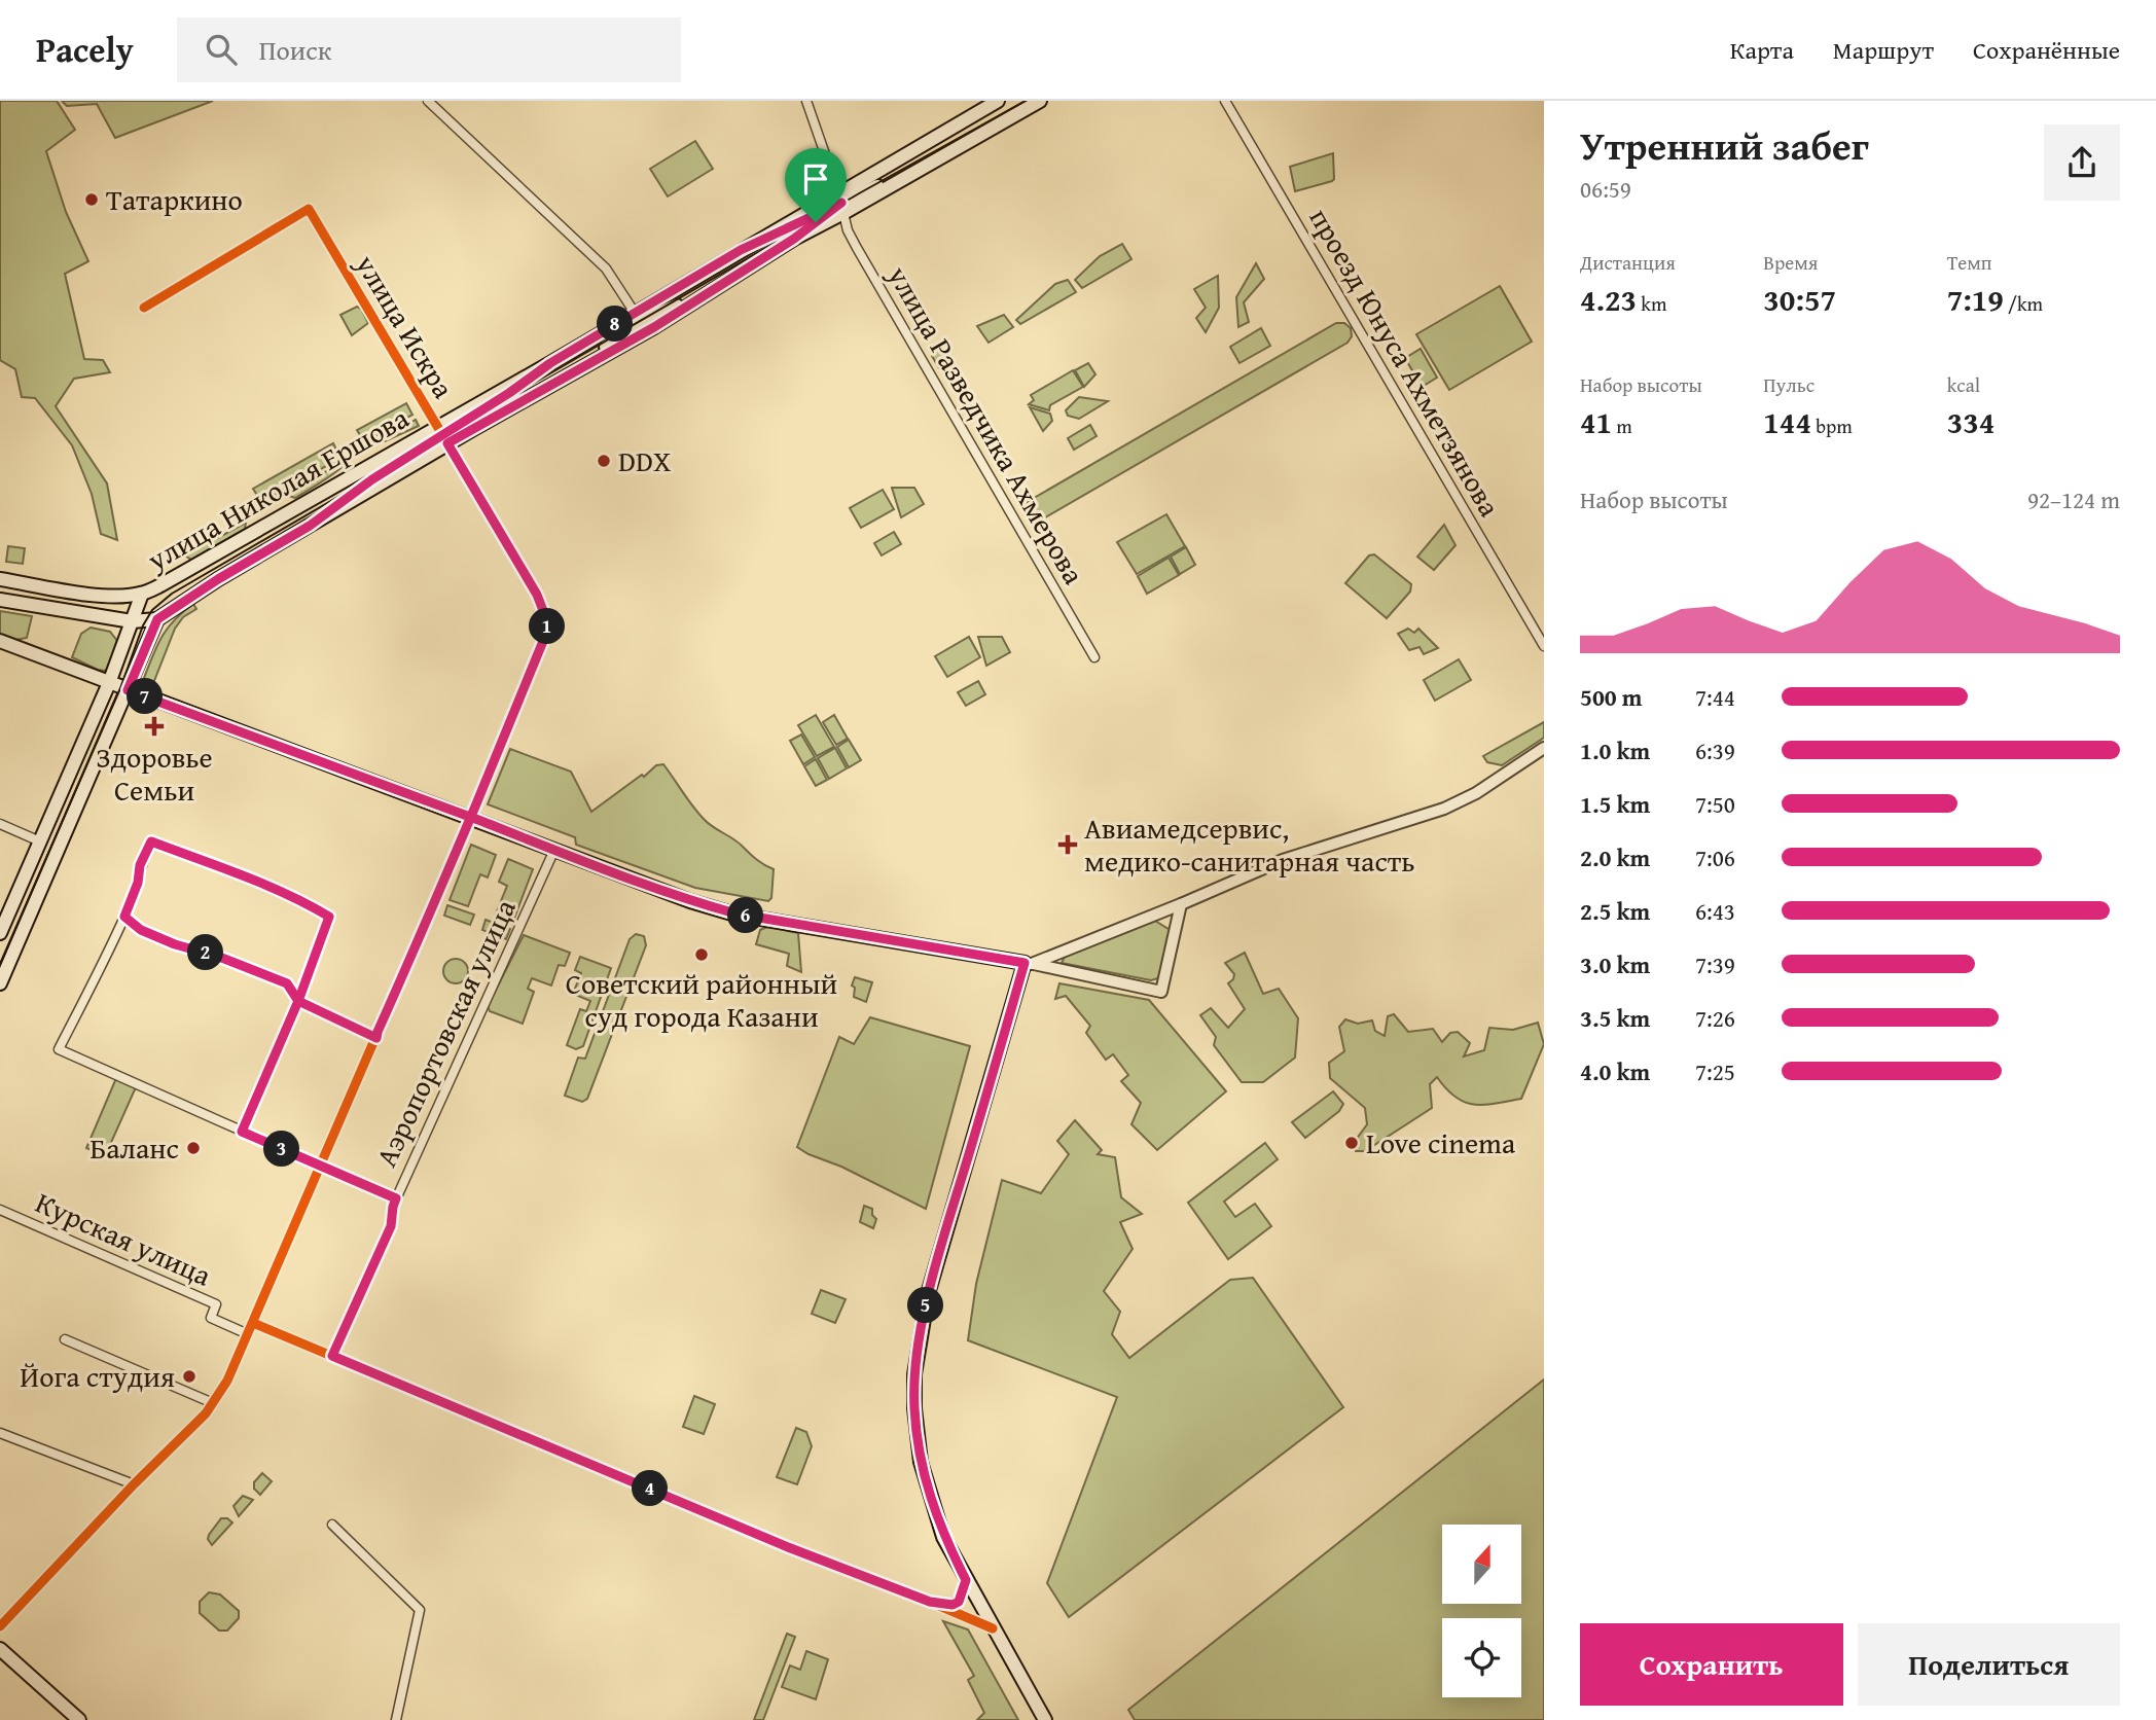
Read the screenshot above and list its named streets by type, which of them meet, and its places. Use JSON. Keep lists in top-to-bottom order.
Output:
{
  "streets": {
    "main road": ["улица Николая Ершова"],
    "street": [
      "улица Искра",
      "проезд Юнуса Ахметзянова",
      "улица Разведчика Ахмерова",
      "Аэропортовская улица",
      "Курская улица"
    ]
  },
  "crossings": [
    ["улица Искра", "улица Николая Ершова"],
    ["улица Искра", "Курская улица"],
    ["улица Разведчика Ахмерова", "улица Николая Ершова"]
  ],
  "places": {
    "other": [
      "Татаркино",
      "DDX",
      "Советский районный суд города Казани",
      "Love cinema",
      "Баланс",
      "Йога студия"
    ],
    "health": ["Здоровье Семьи", "Авиамедсервис, медико-санитарная часть"]
  },
  "north": "top",
  "page": {
    "header": "Pacely",
    "search": "Поиск",
    "nav": ["Карта", "Маршрут", "Сохранённые"],
    "heading": ["Утренний забег", "06:59"],
    "stats": [
      ["Дистанция", "4.23 km"],
      ["Время", "30:57"],
      ["Темп", "7:19 /km"],
      ["Набор высоты", "41 m"],
      ["Пульс", "144 bpm"],
      ["kcal", "334"]
    ],
    "pins": [
      "8",
      "1",
      "7",
      "6",
      "2",
      "3",
      "5",
      "4"
    ],
    "chart": ["Набор высоты", "92–124 m"],
    "list": [
      {
        "name": "500 m",
        "note": "7:44"
      },
      {
        "name": "1.0 km",
        "note": "6:39"
      },
      {
        "name": "1.5 km",
        "note": "7:50"
      },
      {
        "name": "2.0 km",
        "note": "7:06"
      },
      {
        "name": "2.5 km",
        "note": "6:43"
      },
      {
        "name": "3.0 km",
        "note": "7:39"
      },
      {
        "name": "3.5 km",
        "note": "7:26"
      },
      {
        "name": "4.0 km",
        "note": "7:25"
      }
    ],
    "buttons": ["Сохранить", "Поделиться"]
  }
}
